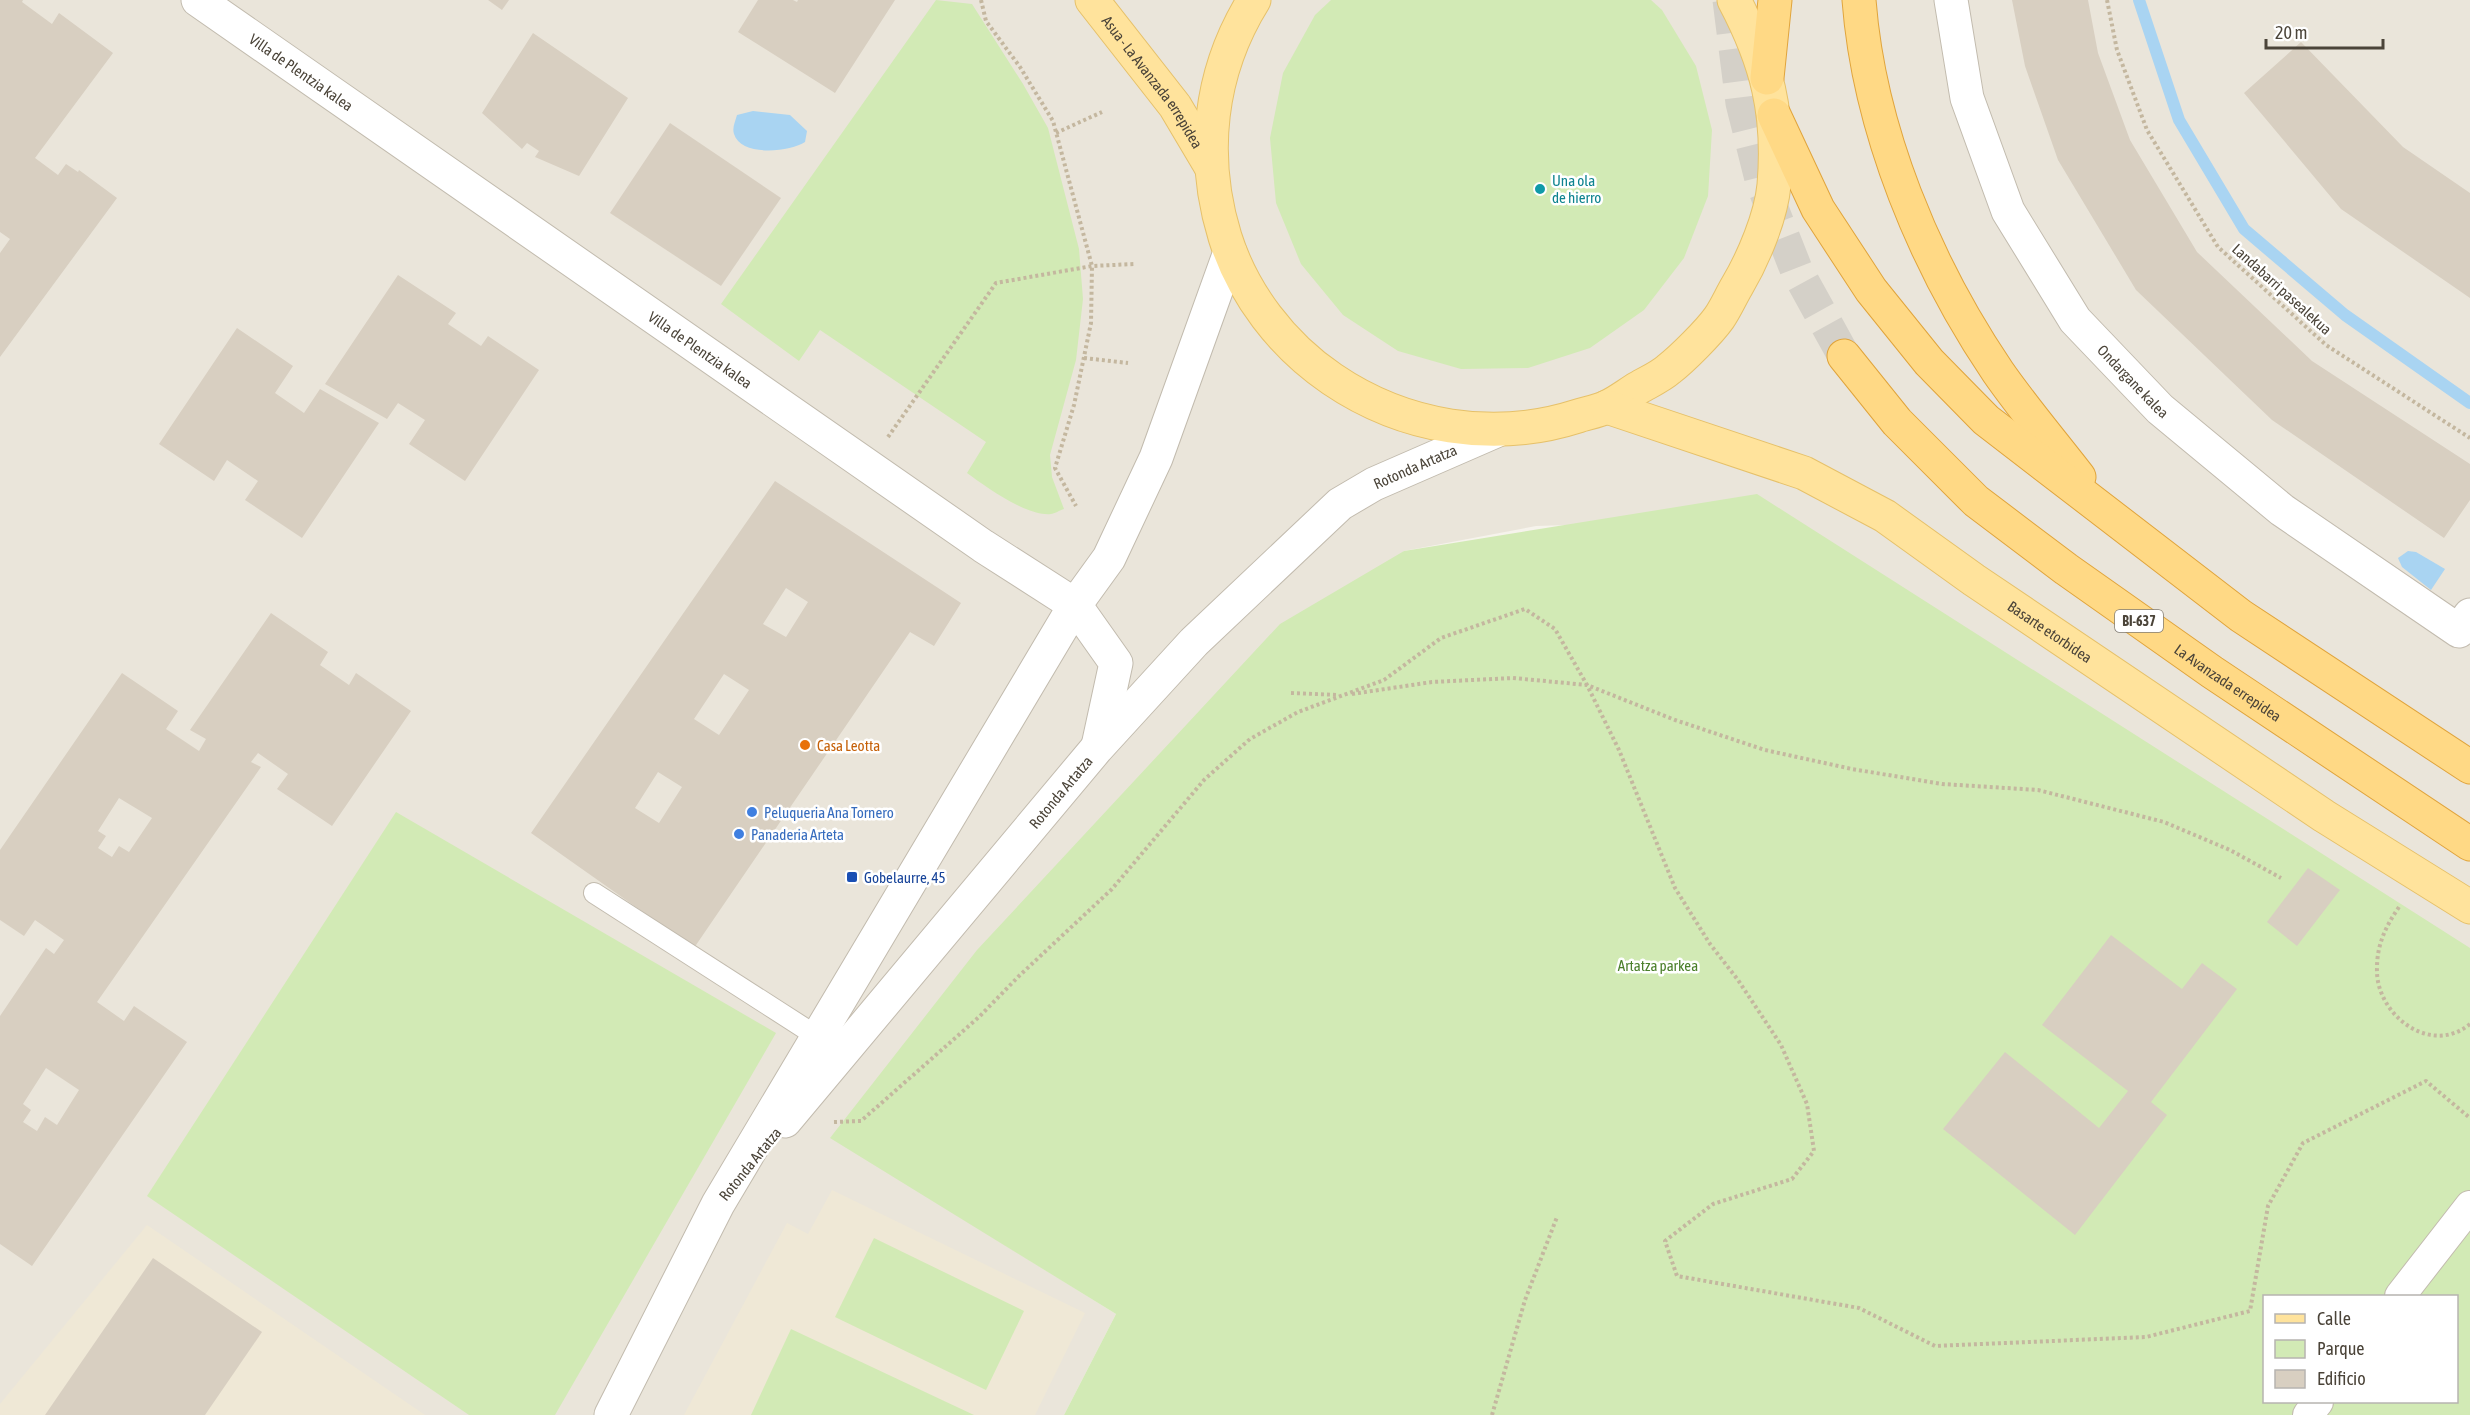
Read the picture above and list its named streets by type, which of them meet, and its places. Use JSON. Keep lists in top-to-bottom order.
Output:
{
  "streets": {
    "highway": ["BI-637", "La Avanzada errepidea"],
    "main road": ["Asua - La Avanzada errepidea", "Rotonda Artatza", "Basarte etorbidea"],
    "street": ["Villa de Plentzia kalea", "Ondargane kalea"],
    "path": ["Landabarri pasealekua"]
  },
  "crossings": [
    ["Villa de Plentzia kalea", "Rotonda Artatza"],
    ["Asua - La Avanzada errepidea", "Rotonda Artatza"],
    ["Rotonda Artatza", "Basarte etorbidea"]
  ],
  "parks": ["Artatza parkea"],
  "places": {
    "other": [
      "Una ola de hierro",
      "Casa Leotta",
      "Peluqueria Ana Tornero",
      "Panaderia Arteta"
    ],
    "transit": ["Gobelaurre, 45"]
  },
  "legend": ["Calle", "Parque", "Edificio"],
  "scale_bar": "20 m"
}
